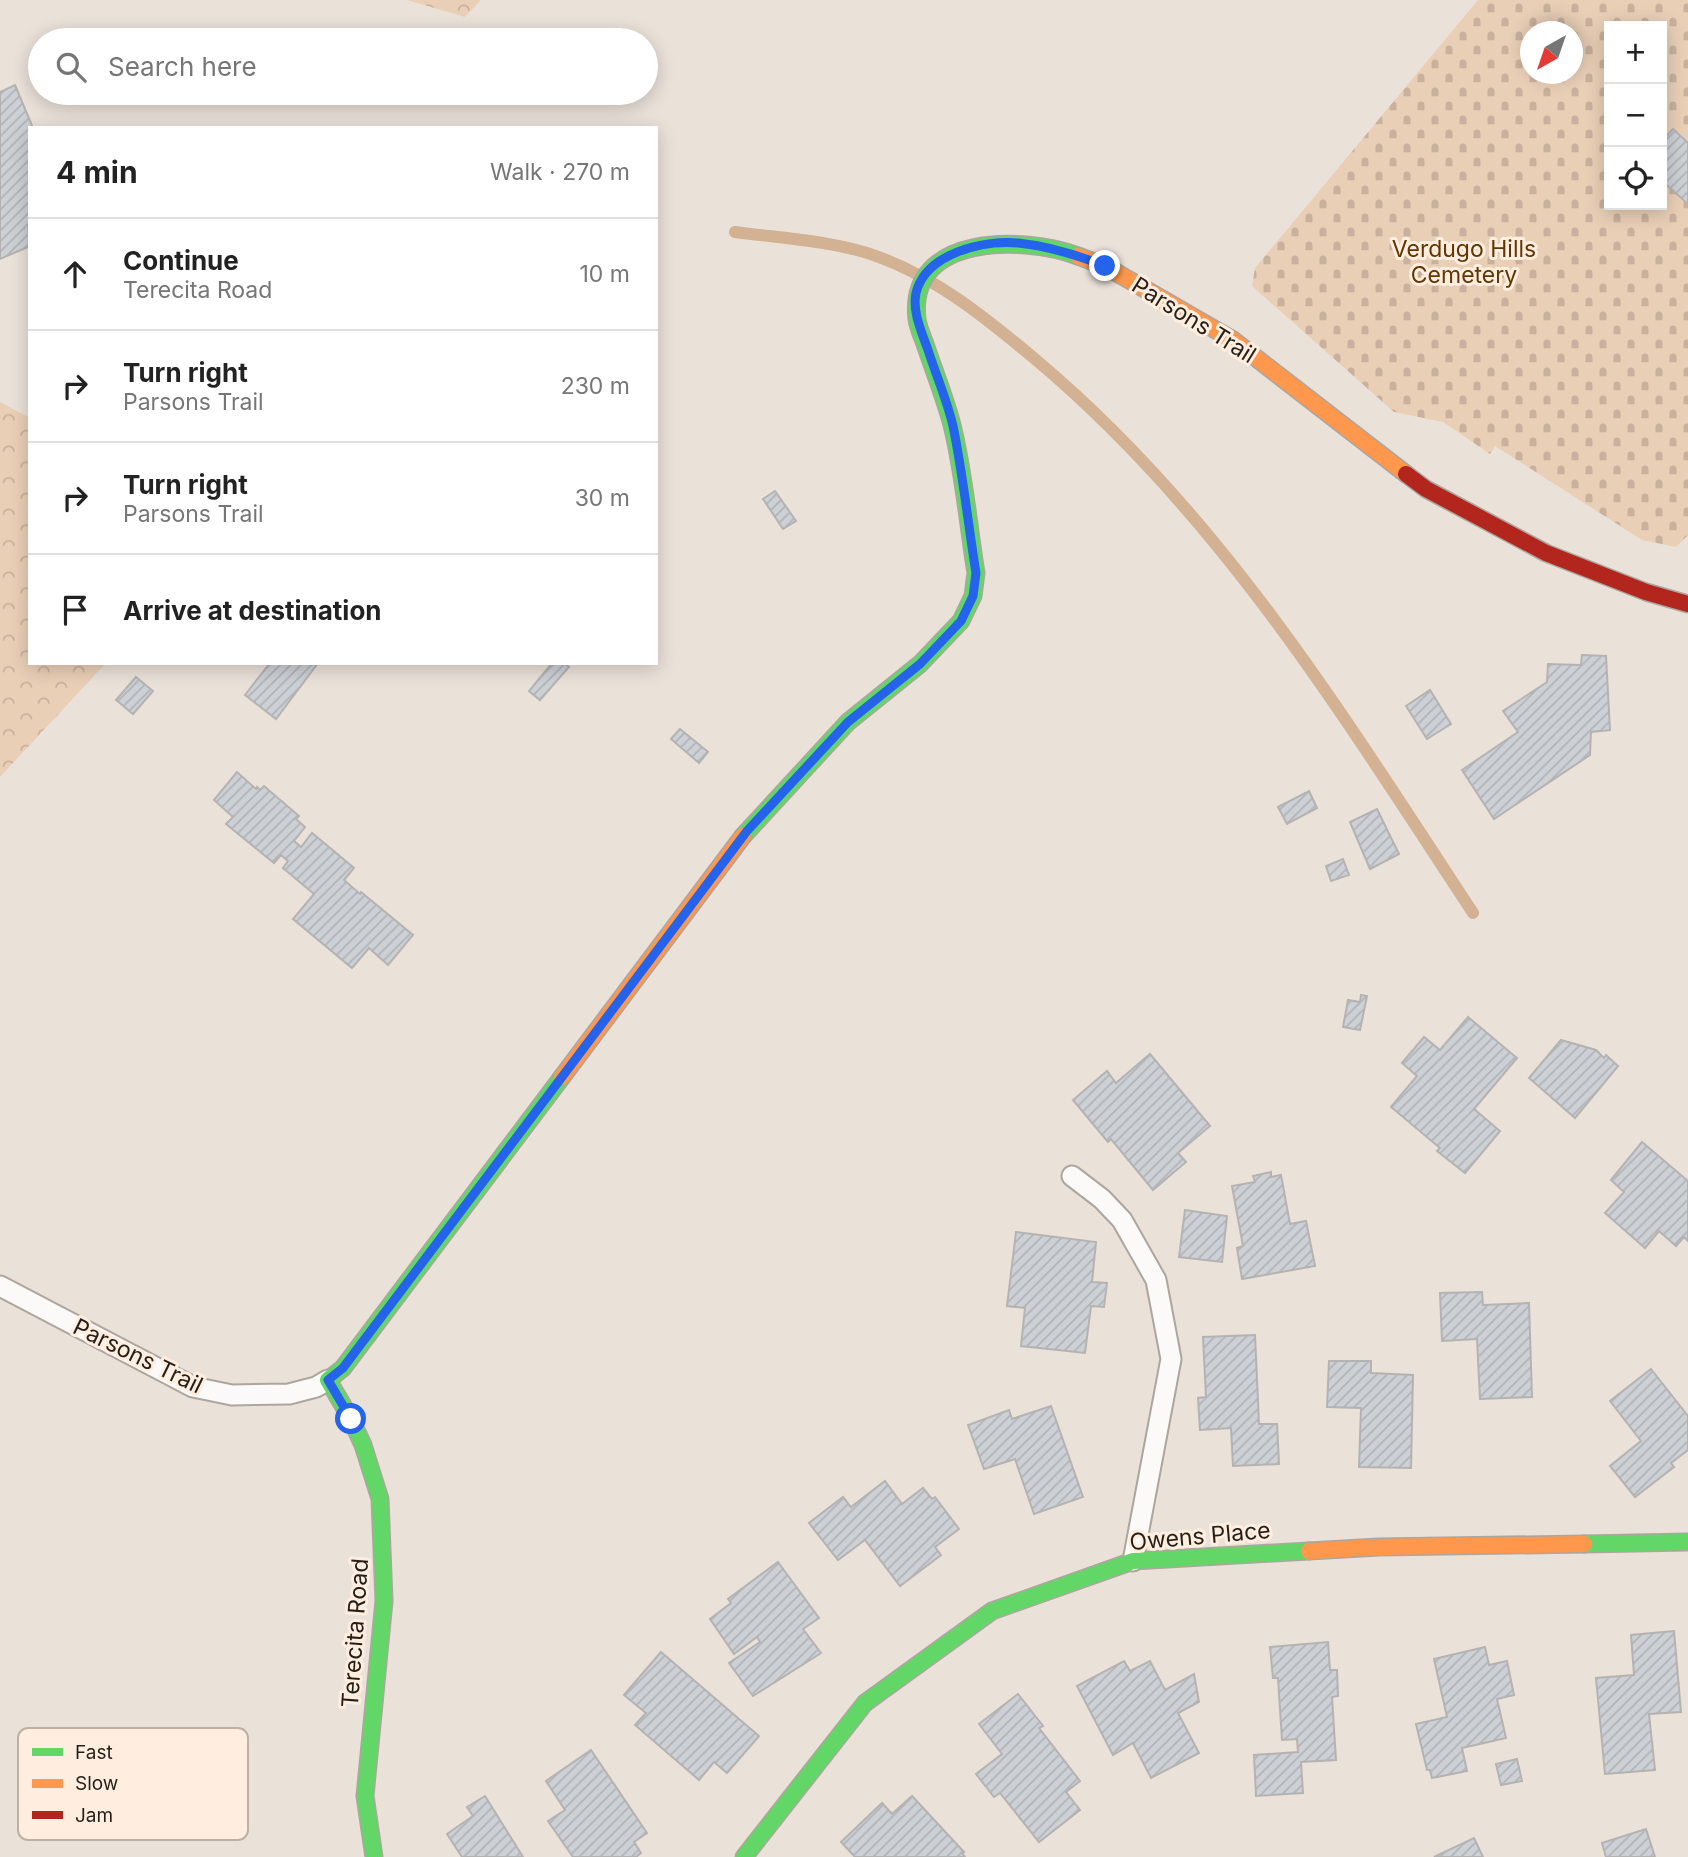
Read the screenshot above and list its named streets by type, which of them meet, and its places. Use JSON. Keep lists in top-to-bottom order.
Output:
{
  "streets": {
    "street": ["Parsons Trail", "Owens Place", "Terecita Road"]
  },
  "crossings": [
    ["Parsons Trail", "Terecita Road"]
  ],
  "parks": ["Verdugo Hills Cemetery"],
  "legend": ["Fast", "Slow", "Jam"],
  "north": "bottom left",
  "page": {
    "map_buttons": ["+", "−"],
    "search": "Search here",
    "heading": ["4 min", "Walk · 270 m"],
    "list": [
      ["Continue", "Terecita Road", "10 m"],
      ["Turn right", "Parsons Trail", "230 m"],
      ["Turn right", "Parsons Trail", "30 m"],
      "Arrive at destination"
    ]
  }
}
